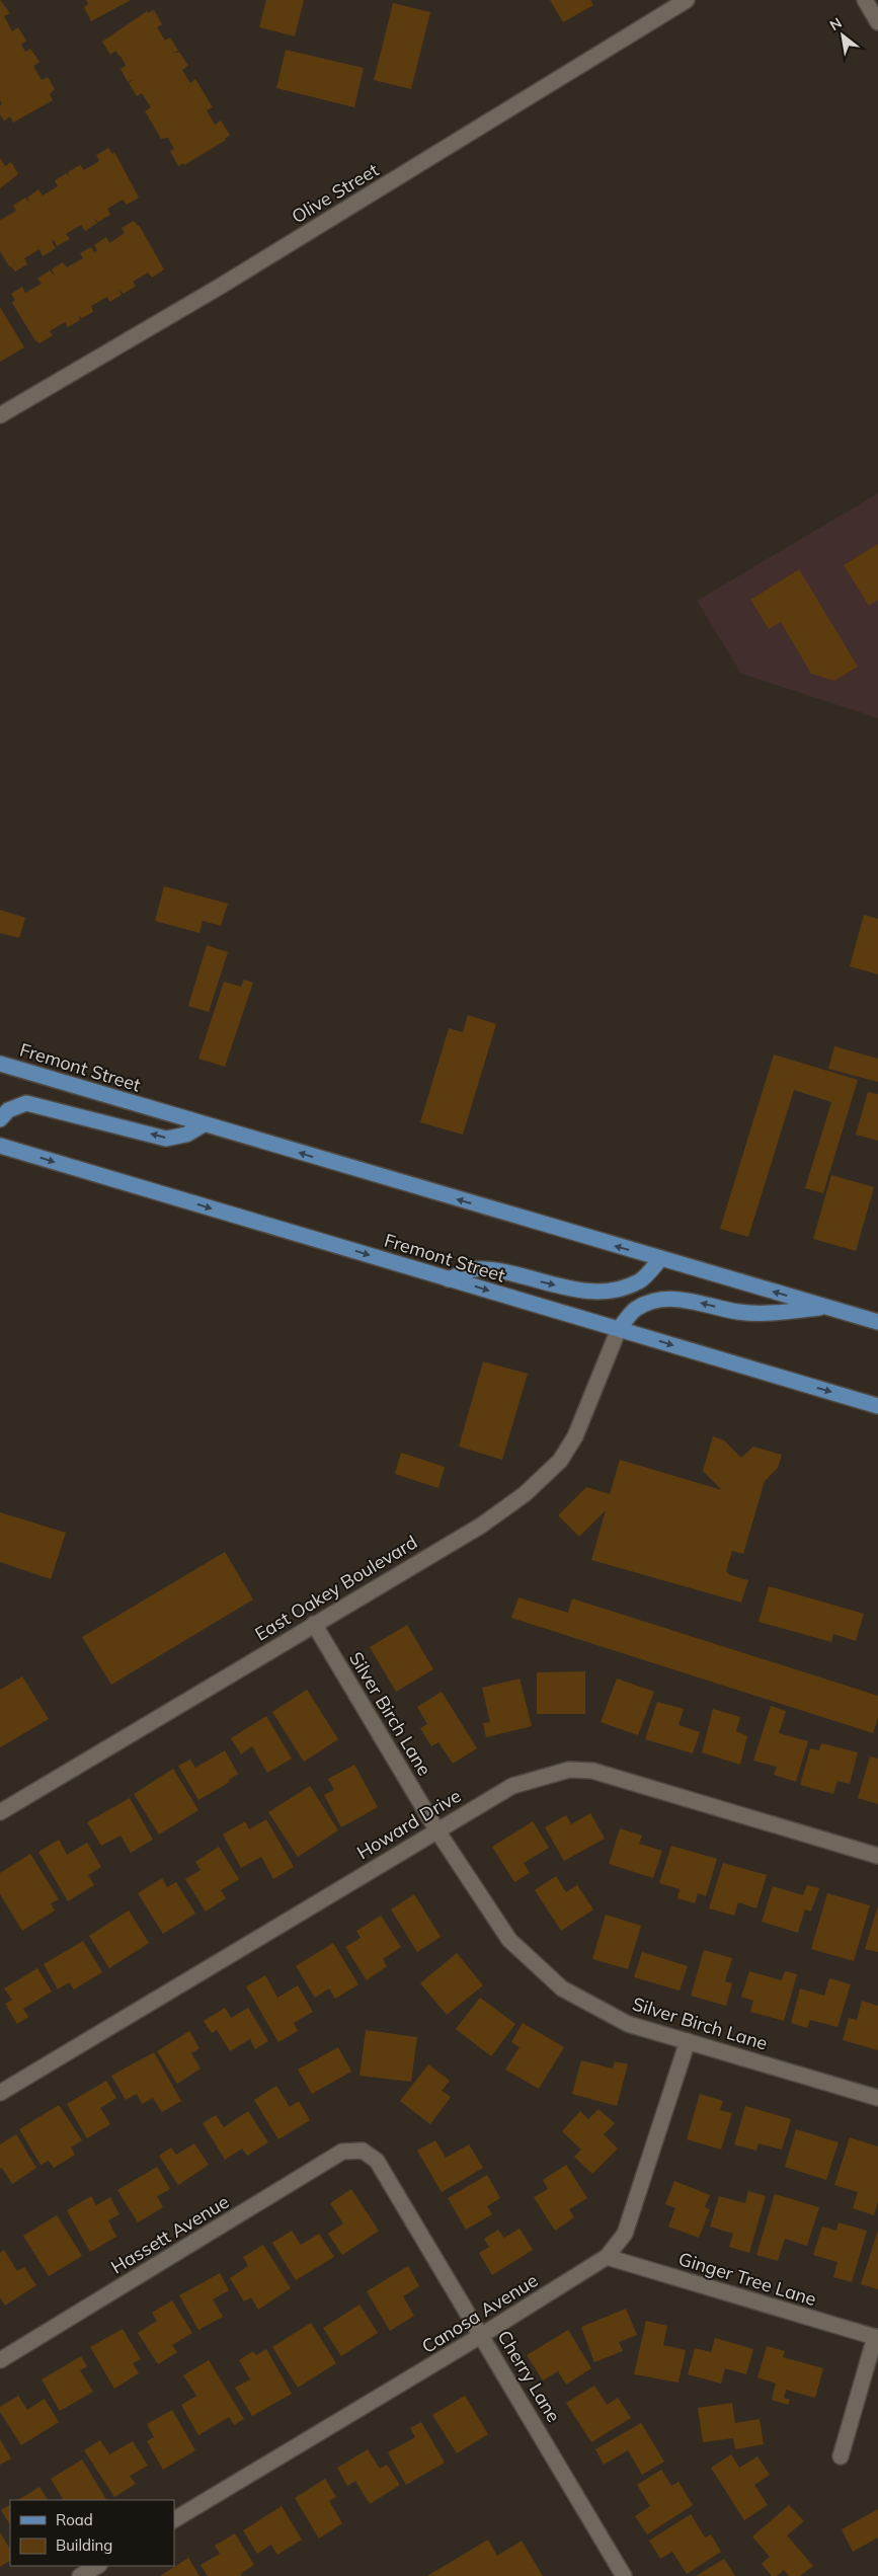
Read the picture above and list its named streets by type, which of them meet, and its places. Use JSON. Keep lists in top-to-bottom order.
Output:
{
  "streets": {
    "main road": ["Fremont Street"],
    "street": [
      "Olive Street",
      "East Oakey Boulevard",
      "Silver Birch Lane",
      "Howard Drive",
      "Hassett Avenue",
      "Ginger Tree Lane",
      "Canosa Avenue",
      "Cherry Lane"
    ]
  },
  "crossings": [
    ["Fremont Street", "East Oakey Boulevard"],
    ["East Oakey Boulevard", "Silver Birch Lane"],
    ["Silver Birch Lane", "Howard Drive"],
    ["Silver Birch Lane", "Canosa Avenue"],
    ["Hassett Avenue", "Cherry Lane"],
    ["Ginger Tree Lane", "Canosa Avenue"],
    ["Canosa Avenue", "Cherry Lane"]
  ],
  "legend": ["Road", "Building"],
  "north": "top left"
}
